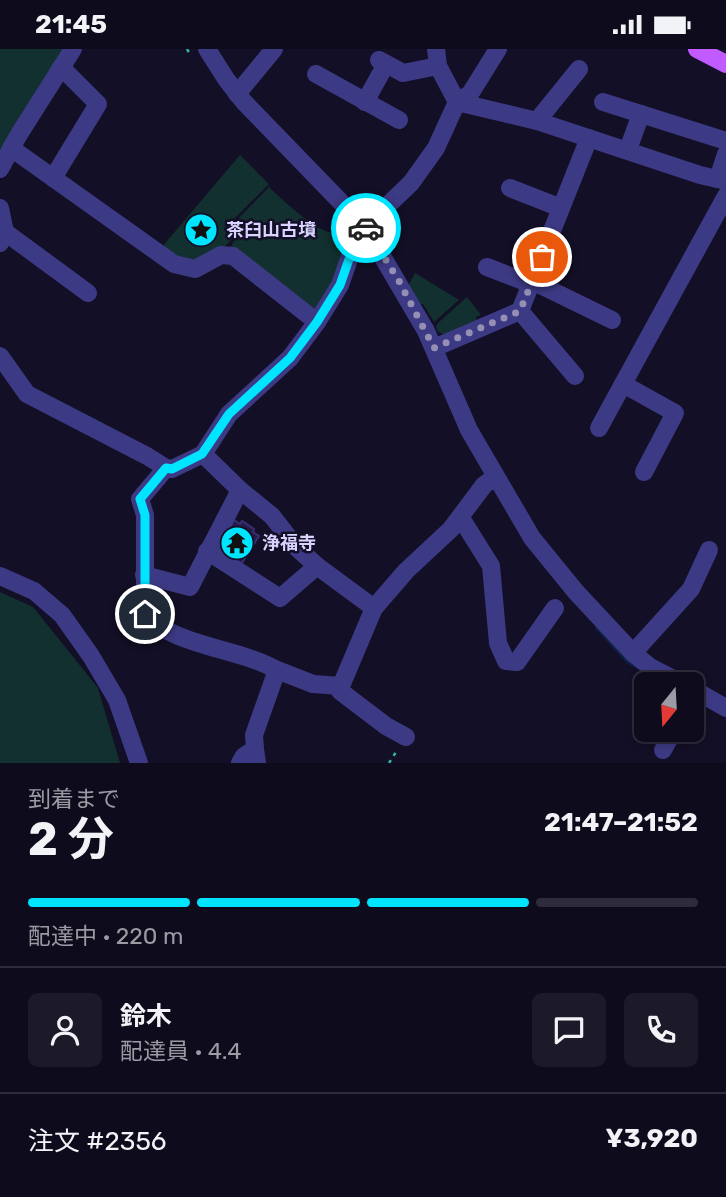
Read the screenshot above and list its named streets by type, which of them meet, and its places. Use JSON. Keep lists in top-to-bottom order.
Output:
{
  "places": {
    "place": ["茶臼山古墳"],
    "temple": ["浄福寺"]
  },
  "north": "bottom",
  "page": {
    "status": "21:45",
    "heading": ["2 分", "到着まで", "21:47–21:52"],
    "panel": [
      "鈴木",
      "配達員 · 4.4",
      "注文 #2356",
      "¥3,920"
    ],
    "bar": "配達中 · 220 m"
  }
}
